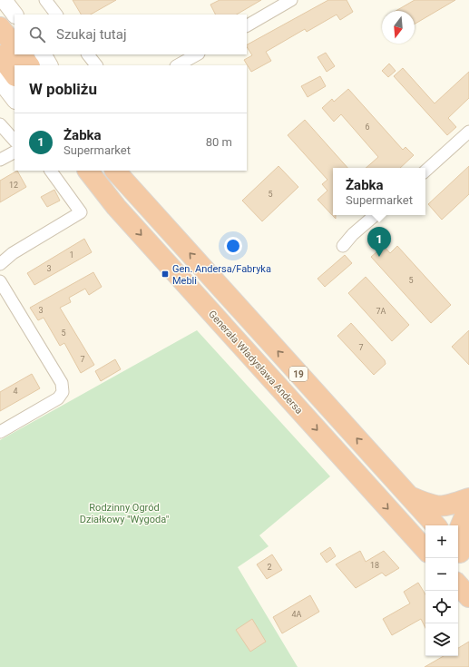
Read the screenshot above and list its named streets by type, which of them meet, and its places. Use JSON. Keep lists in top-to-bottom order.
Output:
{
  "streets": {
    "highway": ["Generała Władysława Andersa", "19"]
  },
  "parks": ["Rodzinny Ogród Działkowy \"Wygoda\""],
  "places": {
    "transit": ["Gen. Andersa/Fabryka Mebli"]
  },
  "house_numbers": [
    "6",
    "12",
    "5",
    "1",
    "3",
    "5",
    "3",
    "7A",
    "5",
    "7",
    "7",
    "4",
    "18",
    "2",
    "4A"
  ],
  "north": "bottom",
  "page": {
    "search": "Szukaj tutaj",
    "heading": "W pobliżu",
    "list": [
      {
        "mark": "1",
        "name": "Żabka",
        "note": "Supermarket",
        "value": "80 m"
      }
    ],
    "popup": ["Żabka", "Supermarket"],
    "pins": "1",
    "map_buttons": ["+", "−"]
  }
}
